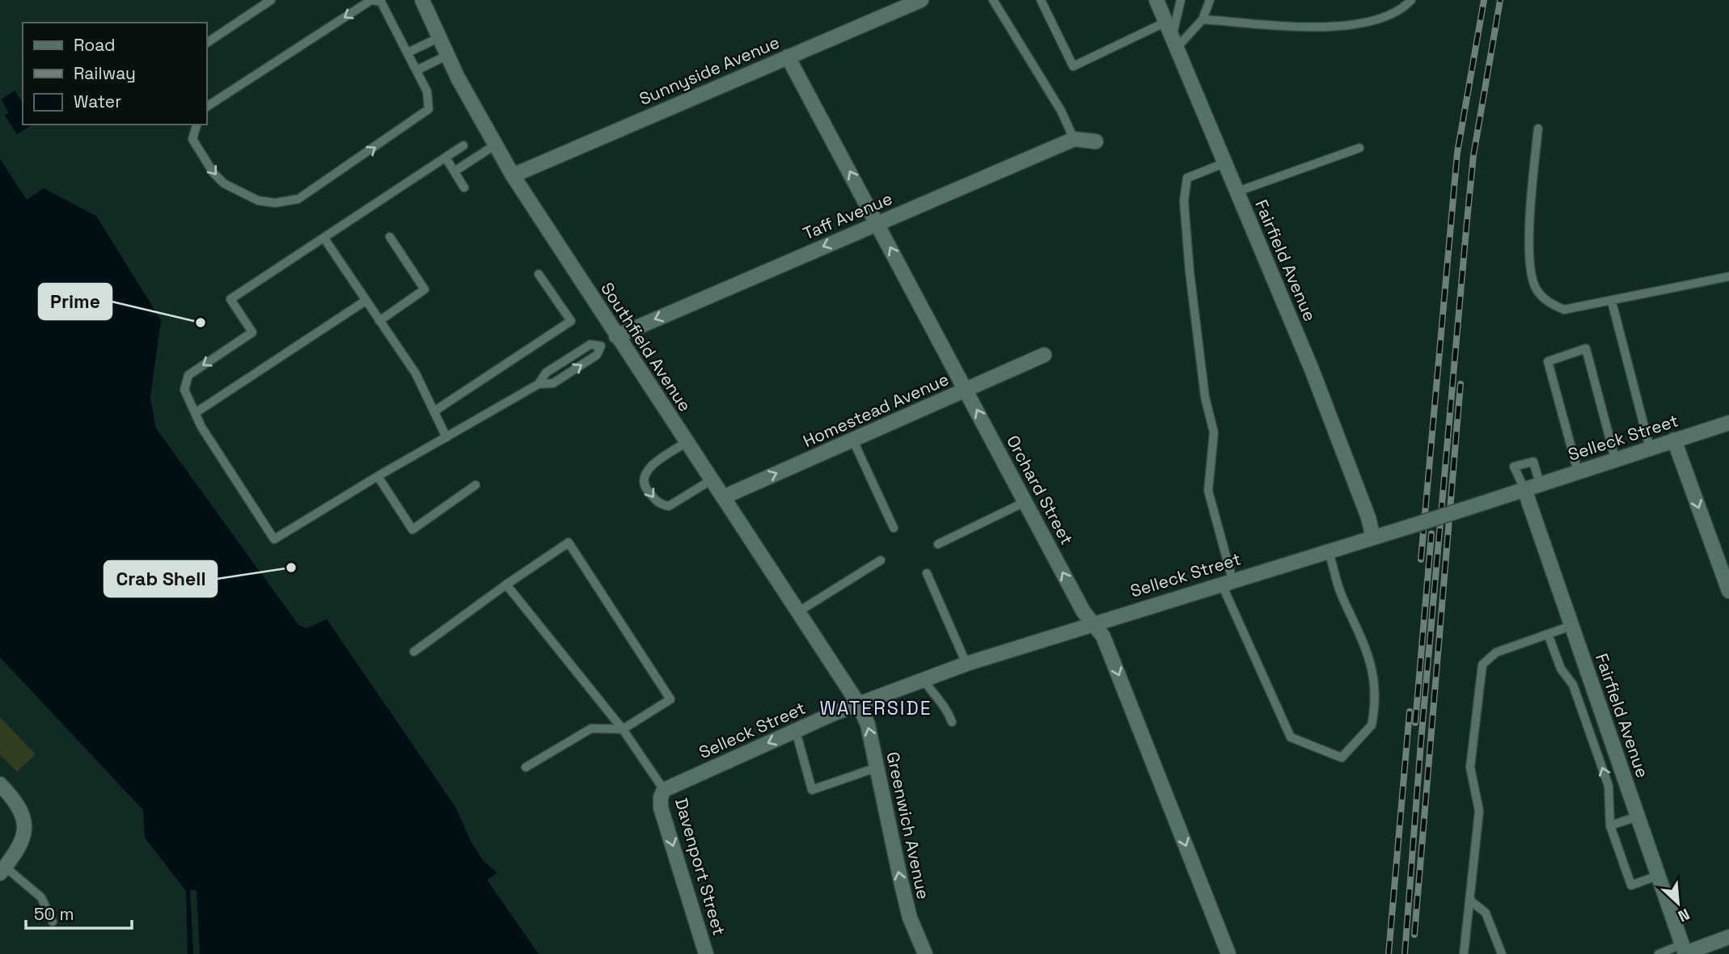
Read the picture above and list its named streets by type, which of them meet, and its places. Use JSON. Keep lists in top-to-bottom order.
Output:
{
  "streets": {
    "street": [
      "Sunnyside Avenue",
      "Taff Avenue",
      "Fairfield Avenue",
      "Southfield Avenue",
      "Homestead Avenue",
      "Selleck Street",
      "Orchard Street",
      "Greenwich Avenue",
      "Davenport Street"
    ]
  },
  "crossings": [
    ["Sunnyside Avenue", "Southfield Avenue"],
    ["Sunnyside Avenue", "Orchard Street"],
    ["Taff Avenue", "Southfield Avenue"],
    ["Taff Avenue", "Orchard Street"],
    ["Fairfield Avenue", "Selleck Street"],
    ["Southfield Avenue", "Homestead Avenue"],
    ["Southfield Avenue", "Selleck Street"],
    ["Southfield Avenue", "Greenwich Avenue"],
    ["Homestead Avenue", "Orchard Street"],
    ["Selleck Street", "Orchard Street"],
    ["Selleck Street", "Greenwich Avenue"],
    ["Selleck Street", "Davenport Street"]
  ],
  "one_way": [
    "Taff Avenue",
    "Homestead Avenue",
    "Greenwich Avenue",
    "Davenport Street"
  ],
  "districts": ["WATERSIDE"],
  "places": ["Prime", "Crab Shell"],
  "legend": ["Road", "Railway", "Water"],
  "scale_bar": "50 m",
  "north": "bottom right"
}
